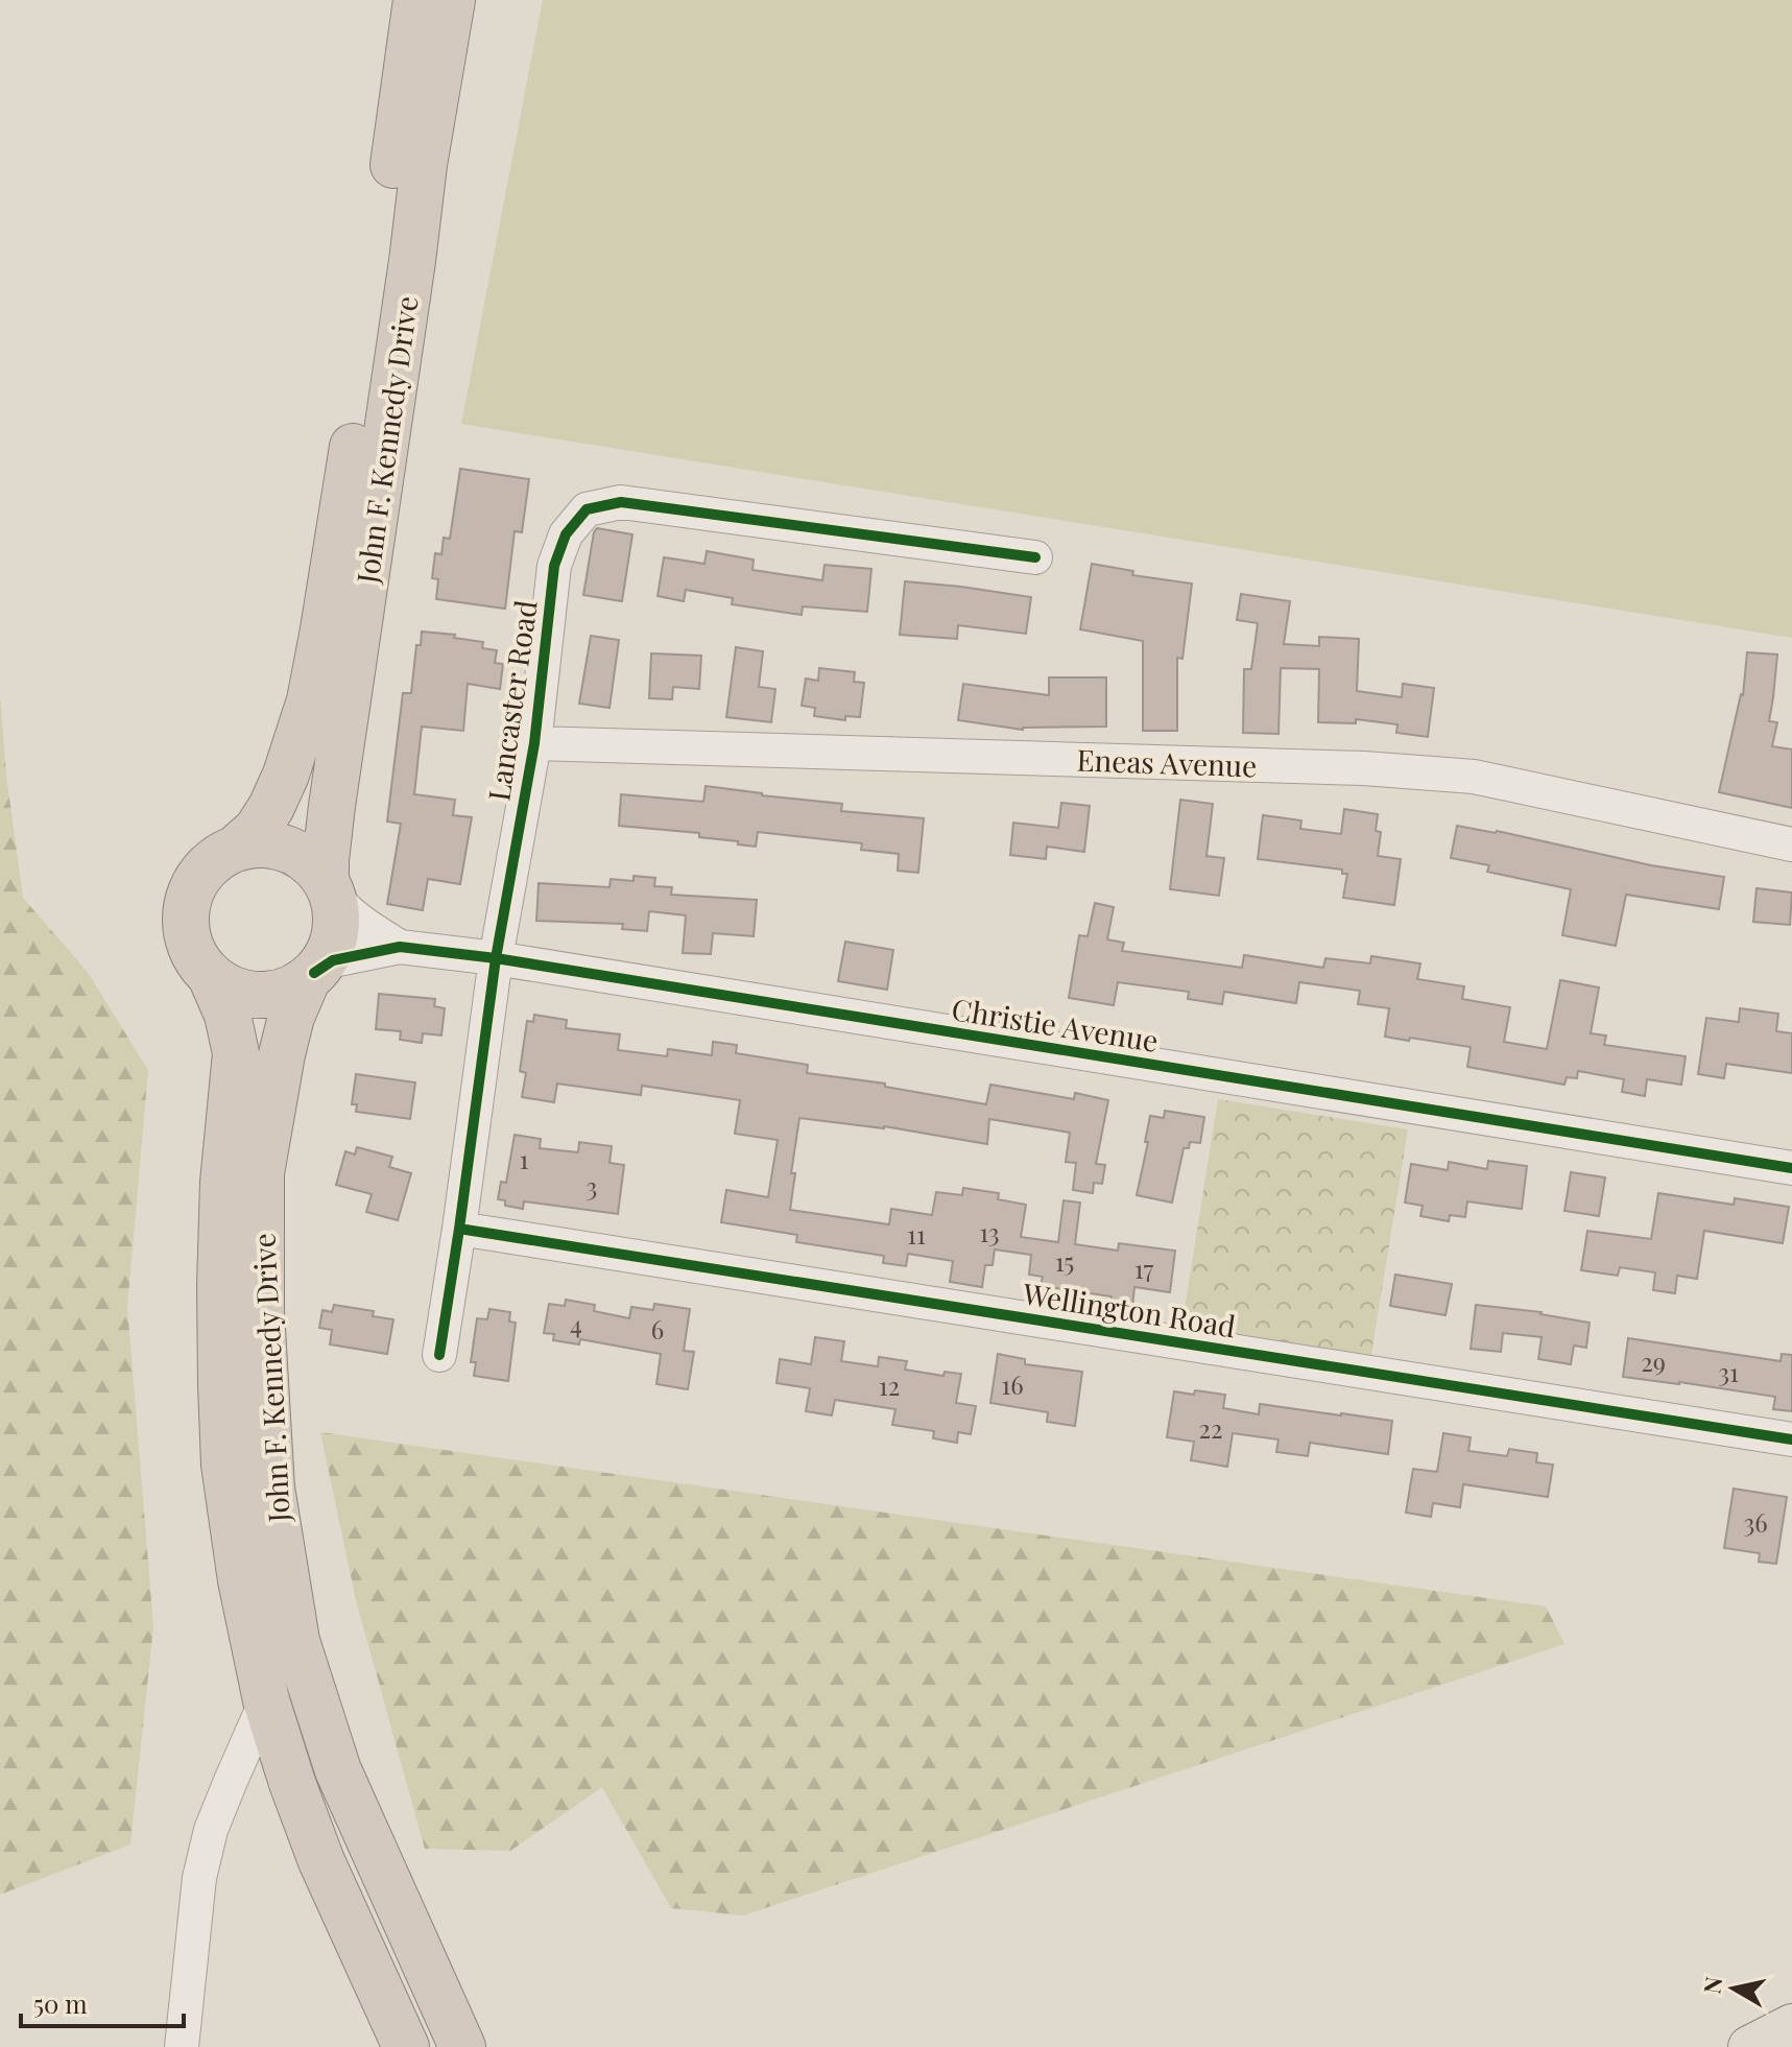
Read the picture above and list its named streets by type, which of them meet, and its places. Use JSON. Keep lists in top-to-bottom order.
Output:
{
  "streets": {
    "highway": ["John F. Kennedy Drive"],
    "street": [
      "Lancaster Road",
      "Eneas Avenue",
      "Christie Avenue",
      "Wellington Road"
    ]
  },
  "crossings": [
    ["John F. Kennedy Drive", "Christie Avenue"],
    ["Lancaster Road", "Eneas Avenue"],
    ["Lancaster Road", "Christie Avenue"],
    ["Lancaster Road", "Wellington Road"]
  ],
  "house_numbers": [
    "1",
    "3",
    "13",
    "11",
    "15",
    "17",
    "4",
    "6",
    "29",
    "31",
    "16",
    "12",
    "22",
    "36"
  ],
  "scale_bar": "50 m",
  "north": "left"
}
